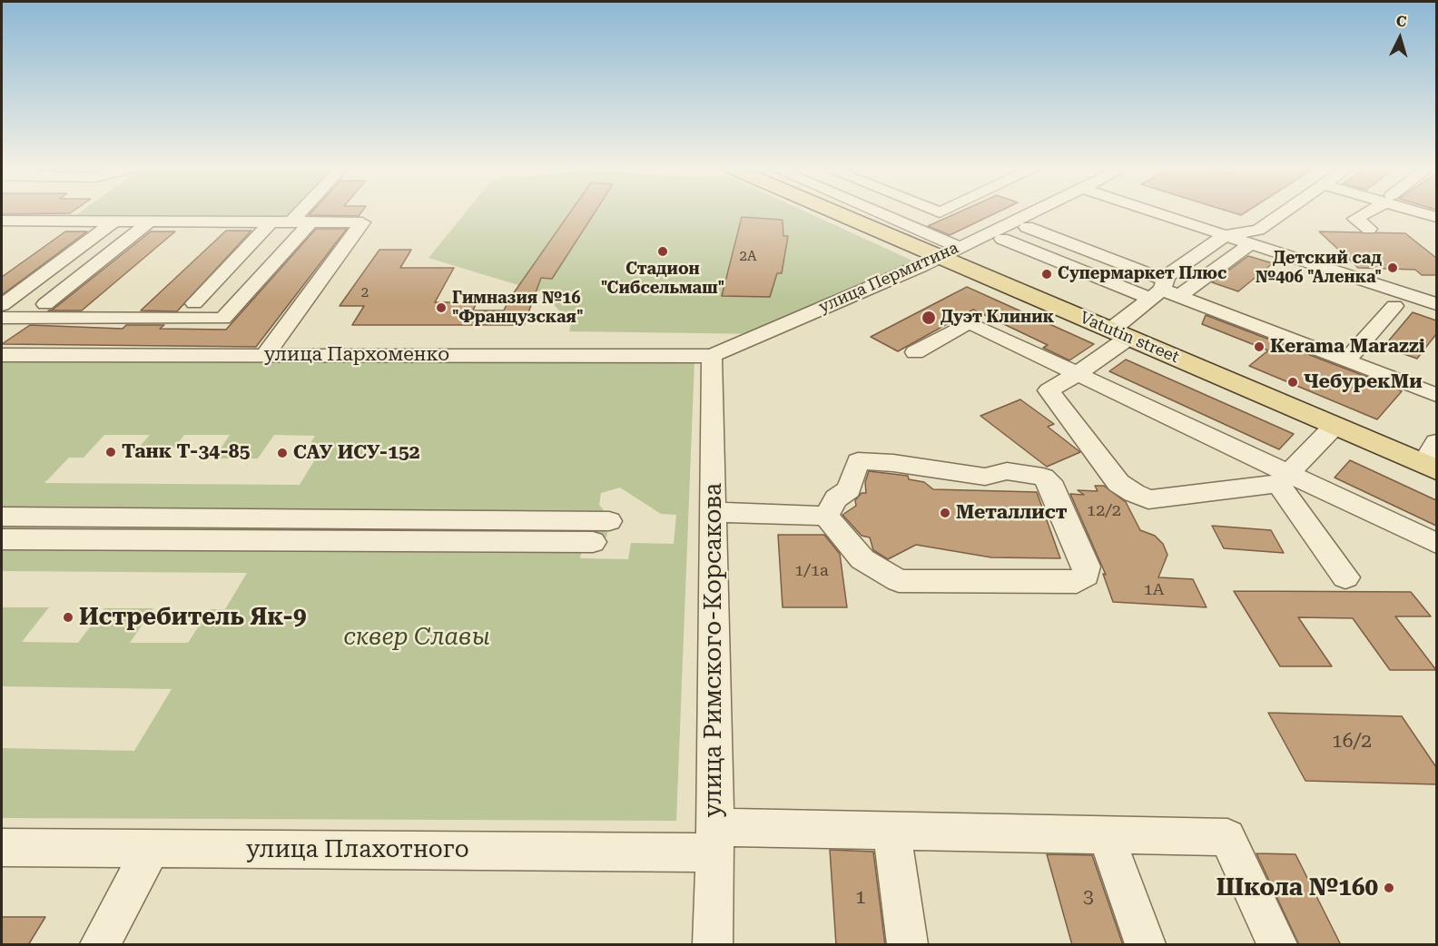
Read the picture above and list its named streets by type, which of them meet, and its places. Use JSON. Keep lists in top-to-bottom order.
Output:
{
  "streets": {
    "main road": ["Vatutin street"],
    "street": [
      "улица Пермитина",
      "улица Пархоменко",
      "улица Римского-Корсакова",
      "улица Плахотного"
    ]
  },
  "crossings": [
    ["улица Пермитина", "Vatutin street"],
    ["улица Пермитина", "улица Пархоменко"],
    ["улица Пермитина", "улица Римского-Корсакова"],
    ["улица Пархоменко", "улица Римского-Корсакова"],
    ["улица Римского-Корсакова", "улица Плахотного"]
  ],
  "parks": ["сквер Славы"],
  "places": [
    "Стадион \"Сибсельмаш\"",
    "Детский сад №406 \"Аленка\"",
    "Супермаркет Плюс",
    "Гимназия №16 \"Французская\"",
    "Дуэт Клиник",
    "Kerama Marazzi",
    "ЧебурекМи",
    "Танк Т-34-85",
    "САУ ИСУ-152",
    "Металлист",
    "Истребитель Як-9",
    "Школа №160"
  ],
  "house_numbers": [
    "2А",
    "2",
    "12/2",
    "1/1а",
    "1А",
    "16/2",
    "3",
    "1"
  ],
  "north": "top"
}
